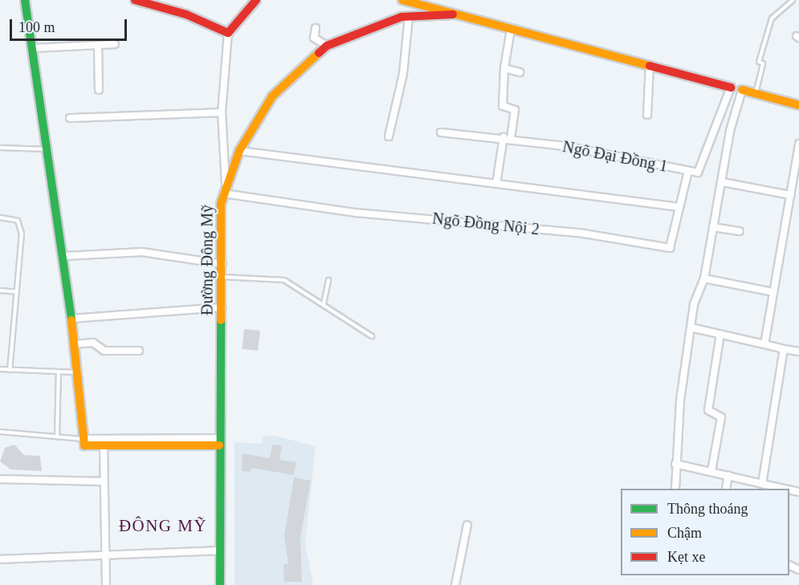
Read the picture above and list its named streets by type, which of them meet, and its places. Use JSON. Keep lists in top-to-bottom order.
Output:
{
  "streets": {
    "street": ["Ngõ Đại Đồng 1", "Ngõ Đồng Nội 2", "Đường Đông Mỹ"]
  },
  "crossings": [
    ["Ngõ Đại Đồng 1", "Ngõ Đồng Nội 2"],
    ["Ngõ Đồng Nội 2", "Đường Đông Mỹ"]
  ],
  "districts": ["ĐÔNG MỸ"],
  "legend": ["Thông thoáng", "Chậm", "Kẹt xe"],
  "scale_bar": "100 m"
}
